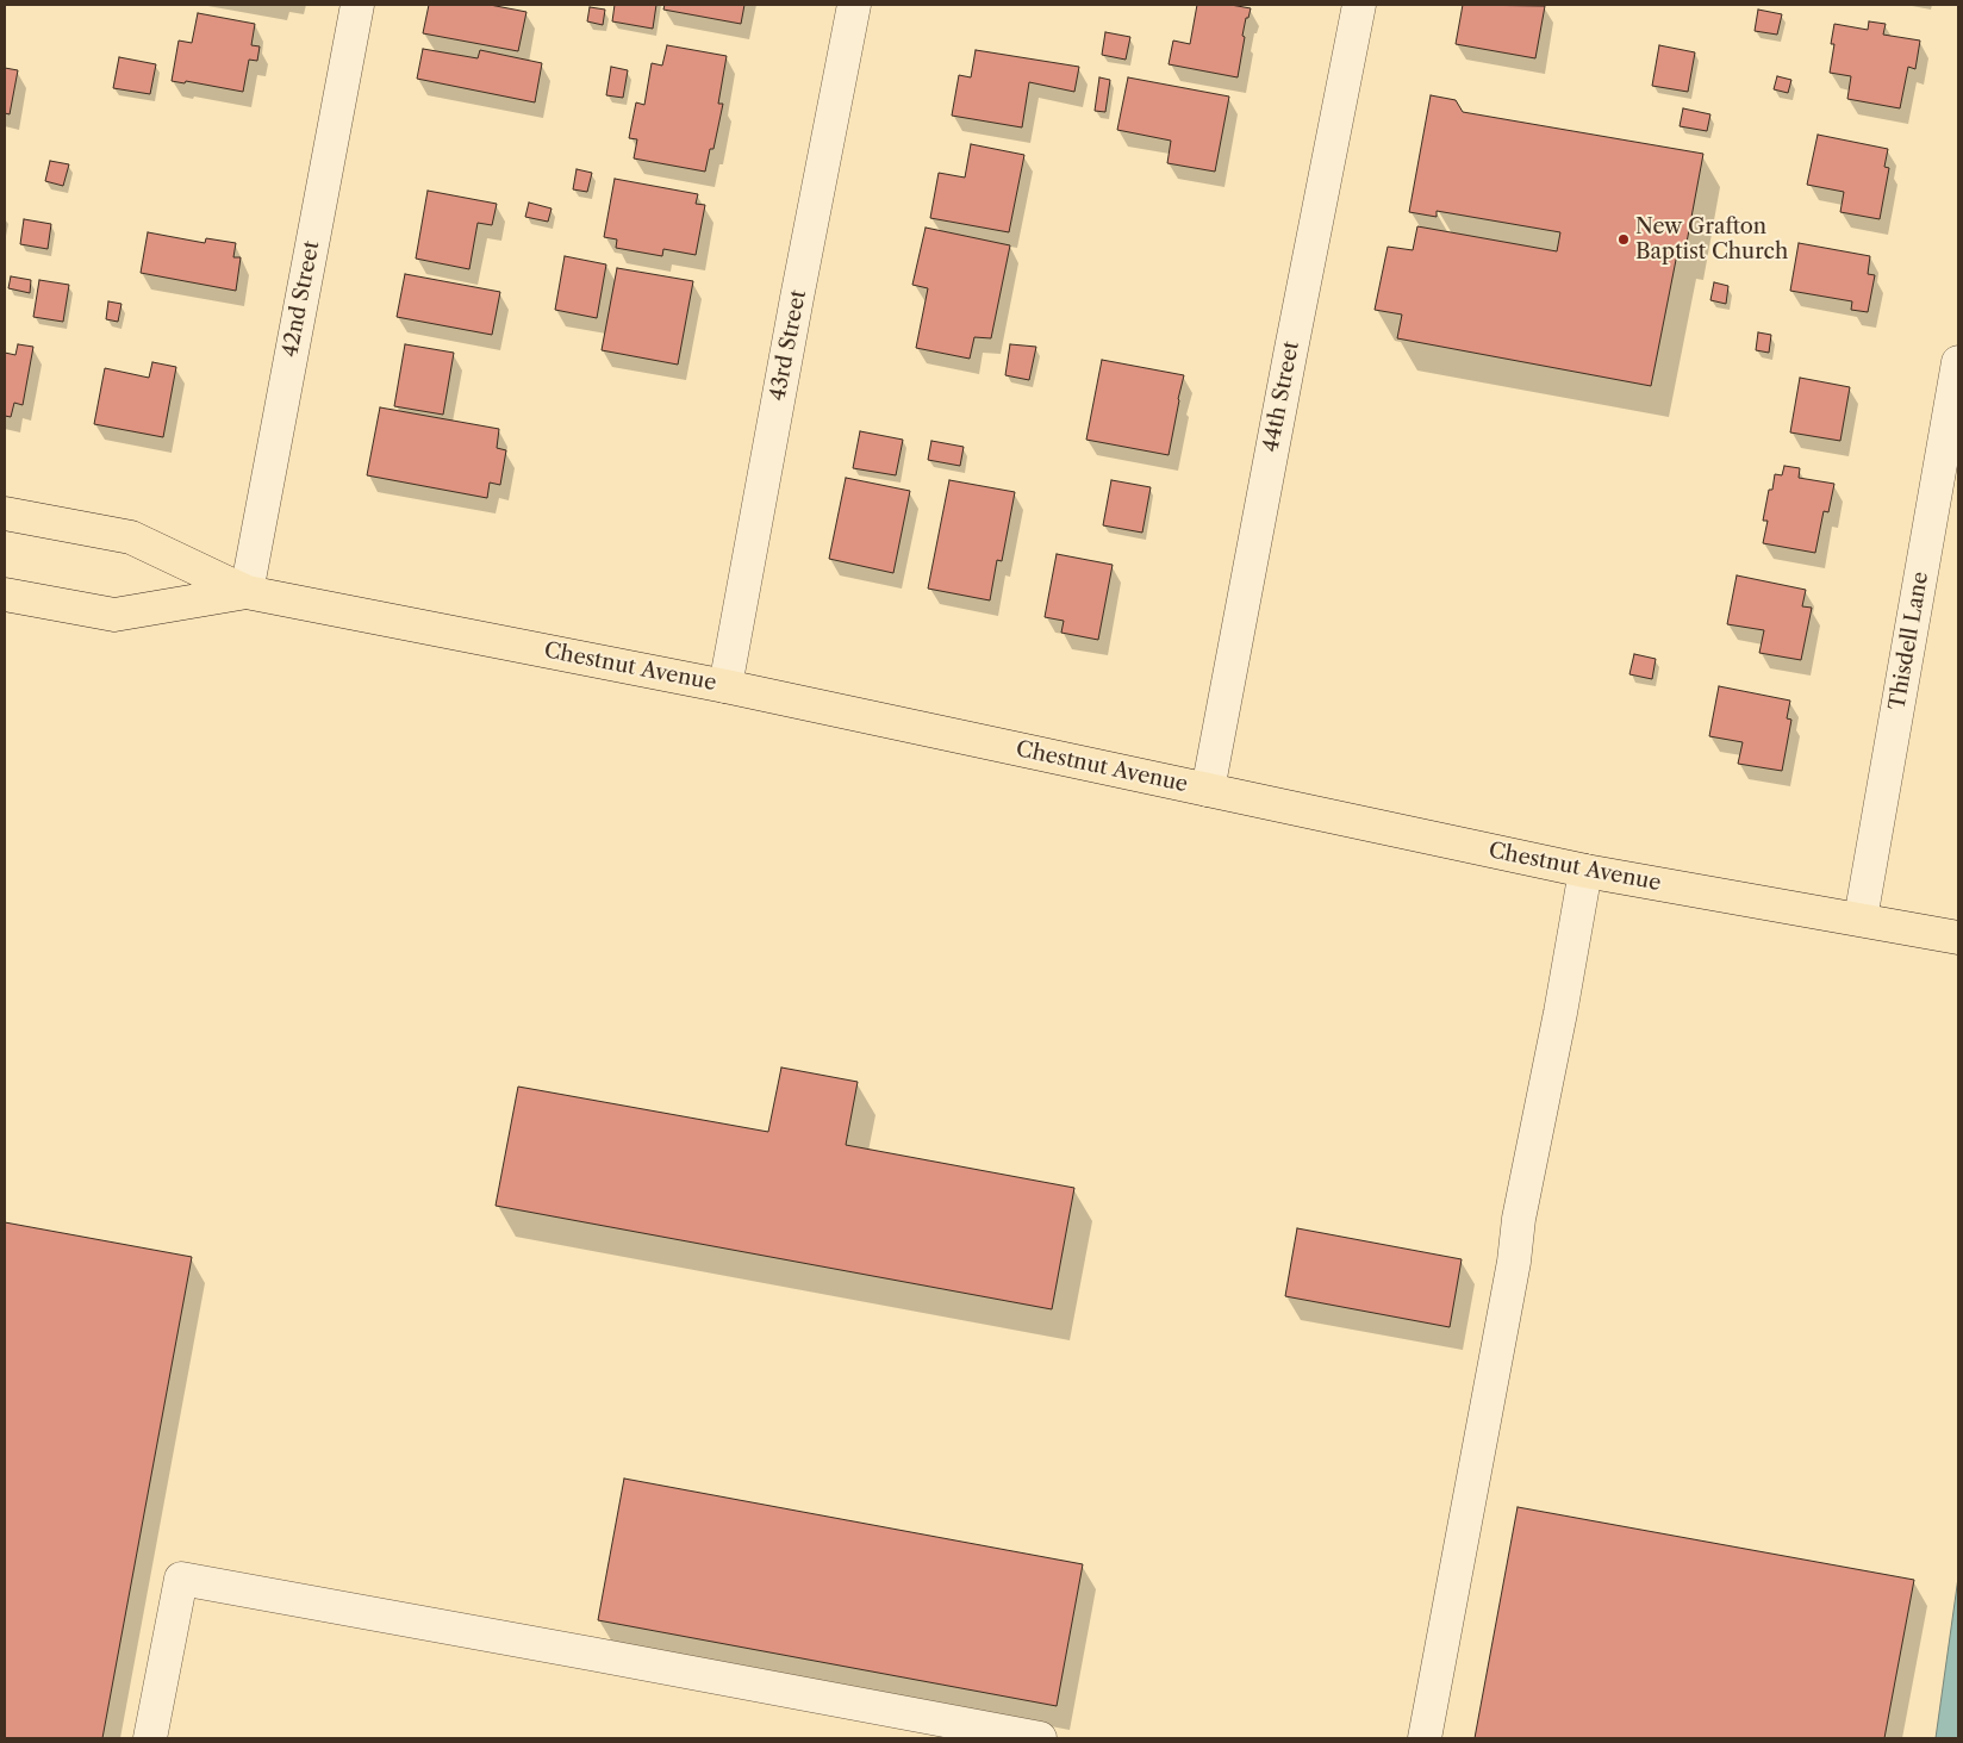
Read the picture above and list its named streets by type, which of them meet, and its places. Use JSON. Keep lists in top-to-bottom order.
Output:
{
  "streets": {
    "main road": ["Chestnut Avenue"],
    "street": [
      "42nd Street",
      "43rd Street",
      "44th Street",
      "Thisdell Lane"
    ]
  },
  "crossings": [
    ["42nd Street", "Chestnut Avenue"],
    ["43rd Street", "Chestnut Avenue"],
    ["44th Street", "Chestnut Avenue"],
    ["Thisdell Lane", "Chestnut Avenue"]
  ],
  "places": ["New Grafton Baptist Church"]
}
